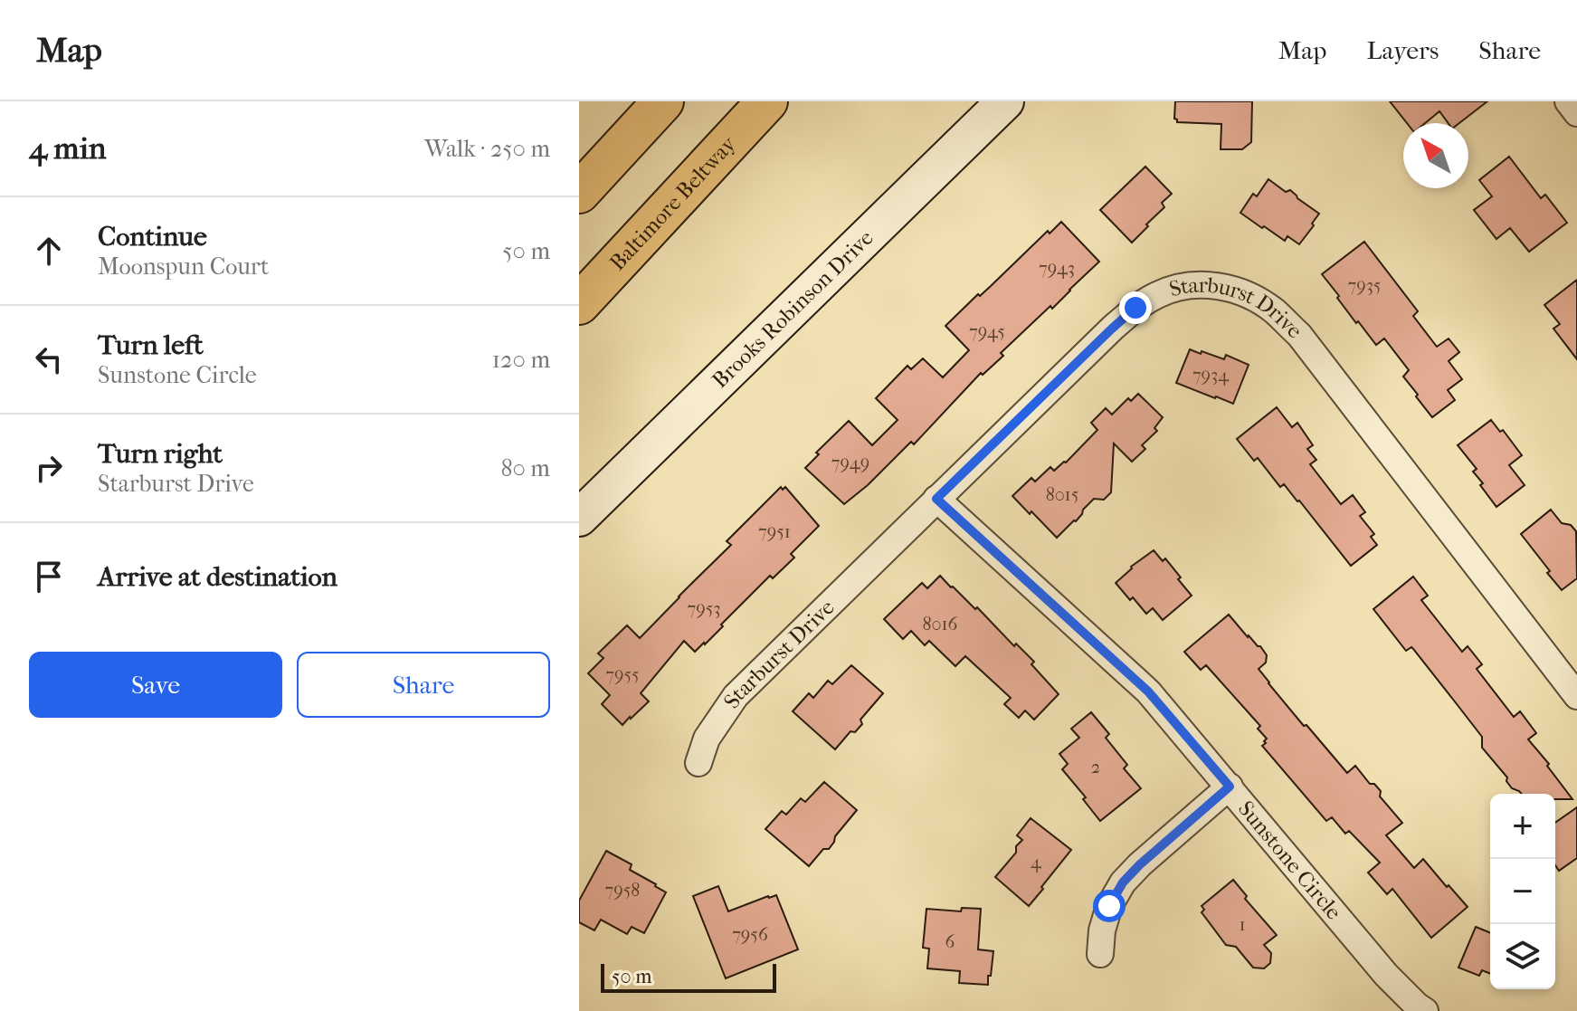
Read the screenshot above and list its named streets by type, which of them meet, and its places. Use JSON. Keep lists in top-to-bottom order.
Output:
{
  "streets": {
    "highway": ["Baltimore Beltway"],
    "main road": ["Brooks Robinson Drive"],
    "street": ["Starburst Drive", "Sunstone Circle"]
  },
  "crossings": [
    ["Starburst Drive", "Sunstone Circle"]
  ],
  "house_numbers": [
    "7943",
    "7935",
    "7945",
    "7934",
    "7949",
    "8015",
    "7951",
    "7953",
    "8016",
    "7955",
    "2",
    "4",
    "7958",
    "1",
    "7956",
    "6"
  ],
  "scale_bar": "50 m",
  "north": "top left",
  "page": {
    "header": "Map",
    "nav": ["Map", "Layers", "Share"],
    "heading": ["4 min", "Walk · 250 m"],
    "list": [
      ["Continue", "Moonspun Court", "50 m"],
      ["Turn left", "Sunstone Circle", "120 m"],
      ["Turn right", "Starburst Drive", "80 m"],
      "Arrive at destination"
    ],
    "buttons": ["Save", "Share"],
    "map_buttons": ["+", "−"],
    "scale": "50 m"
  }
}
